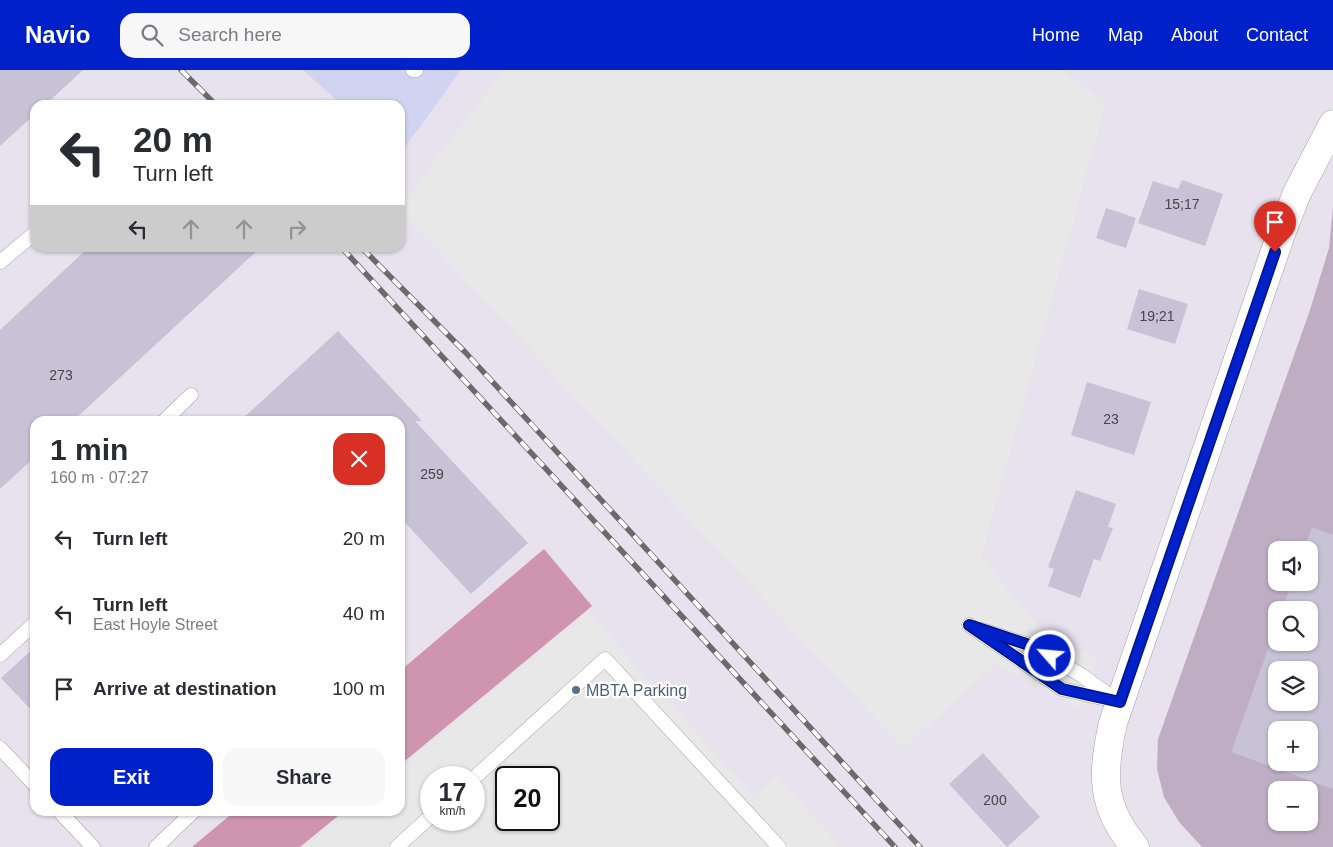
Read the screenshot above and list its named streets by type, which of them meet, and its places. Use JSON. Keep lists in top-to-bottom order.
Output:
{
  "places": ["MBTA Parking"],
  "house_numbers": [
    "15;17",
    "19;21",
    "273",
    "23",
    "259",
    "200"
  ],
  "page": {
    "header": "Navio",
    "search": "Search here",
    "nav": [
      "Home",
      "Map",
      "About",
      "Contact"
    ],
    "turn": ["20 m", "Turn left"],
    "heading": ["1 min", "160 m · 07:27"],
    "list": [
      {
        "name": "Turn left",
        "value": "20 m"
      },
      {
        "name": "Turn left",
        "note": "East Hoyle Street",
        "value": "40 m"
      },
      {
        "name": "Arrive at destination",
        "value": "100 m"
      }
    ],
    "map_buttons": ["+", "−"],
    "buttons": ["Exit", "Share"],
    "speed": "17 km/h",
    "limit": "20"
  }
}
